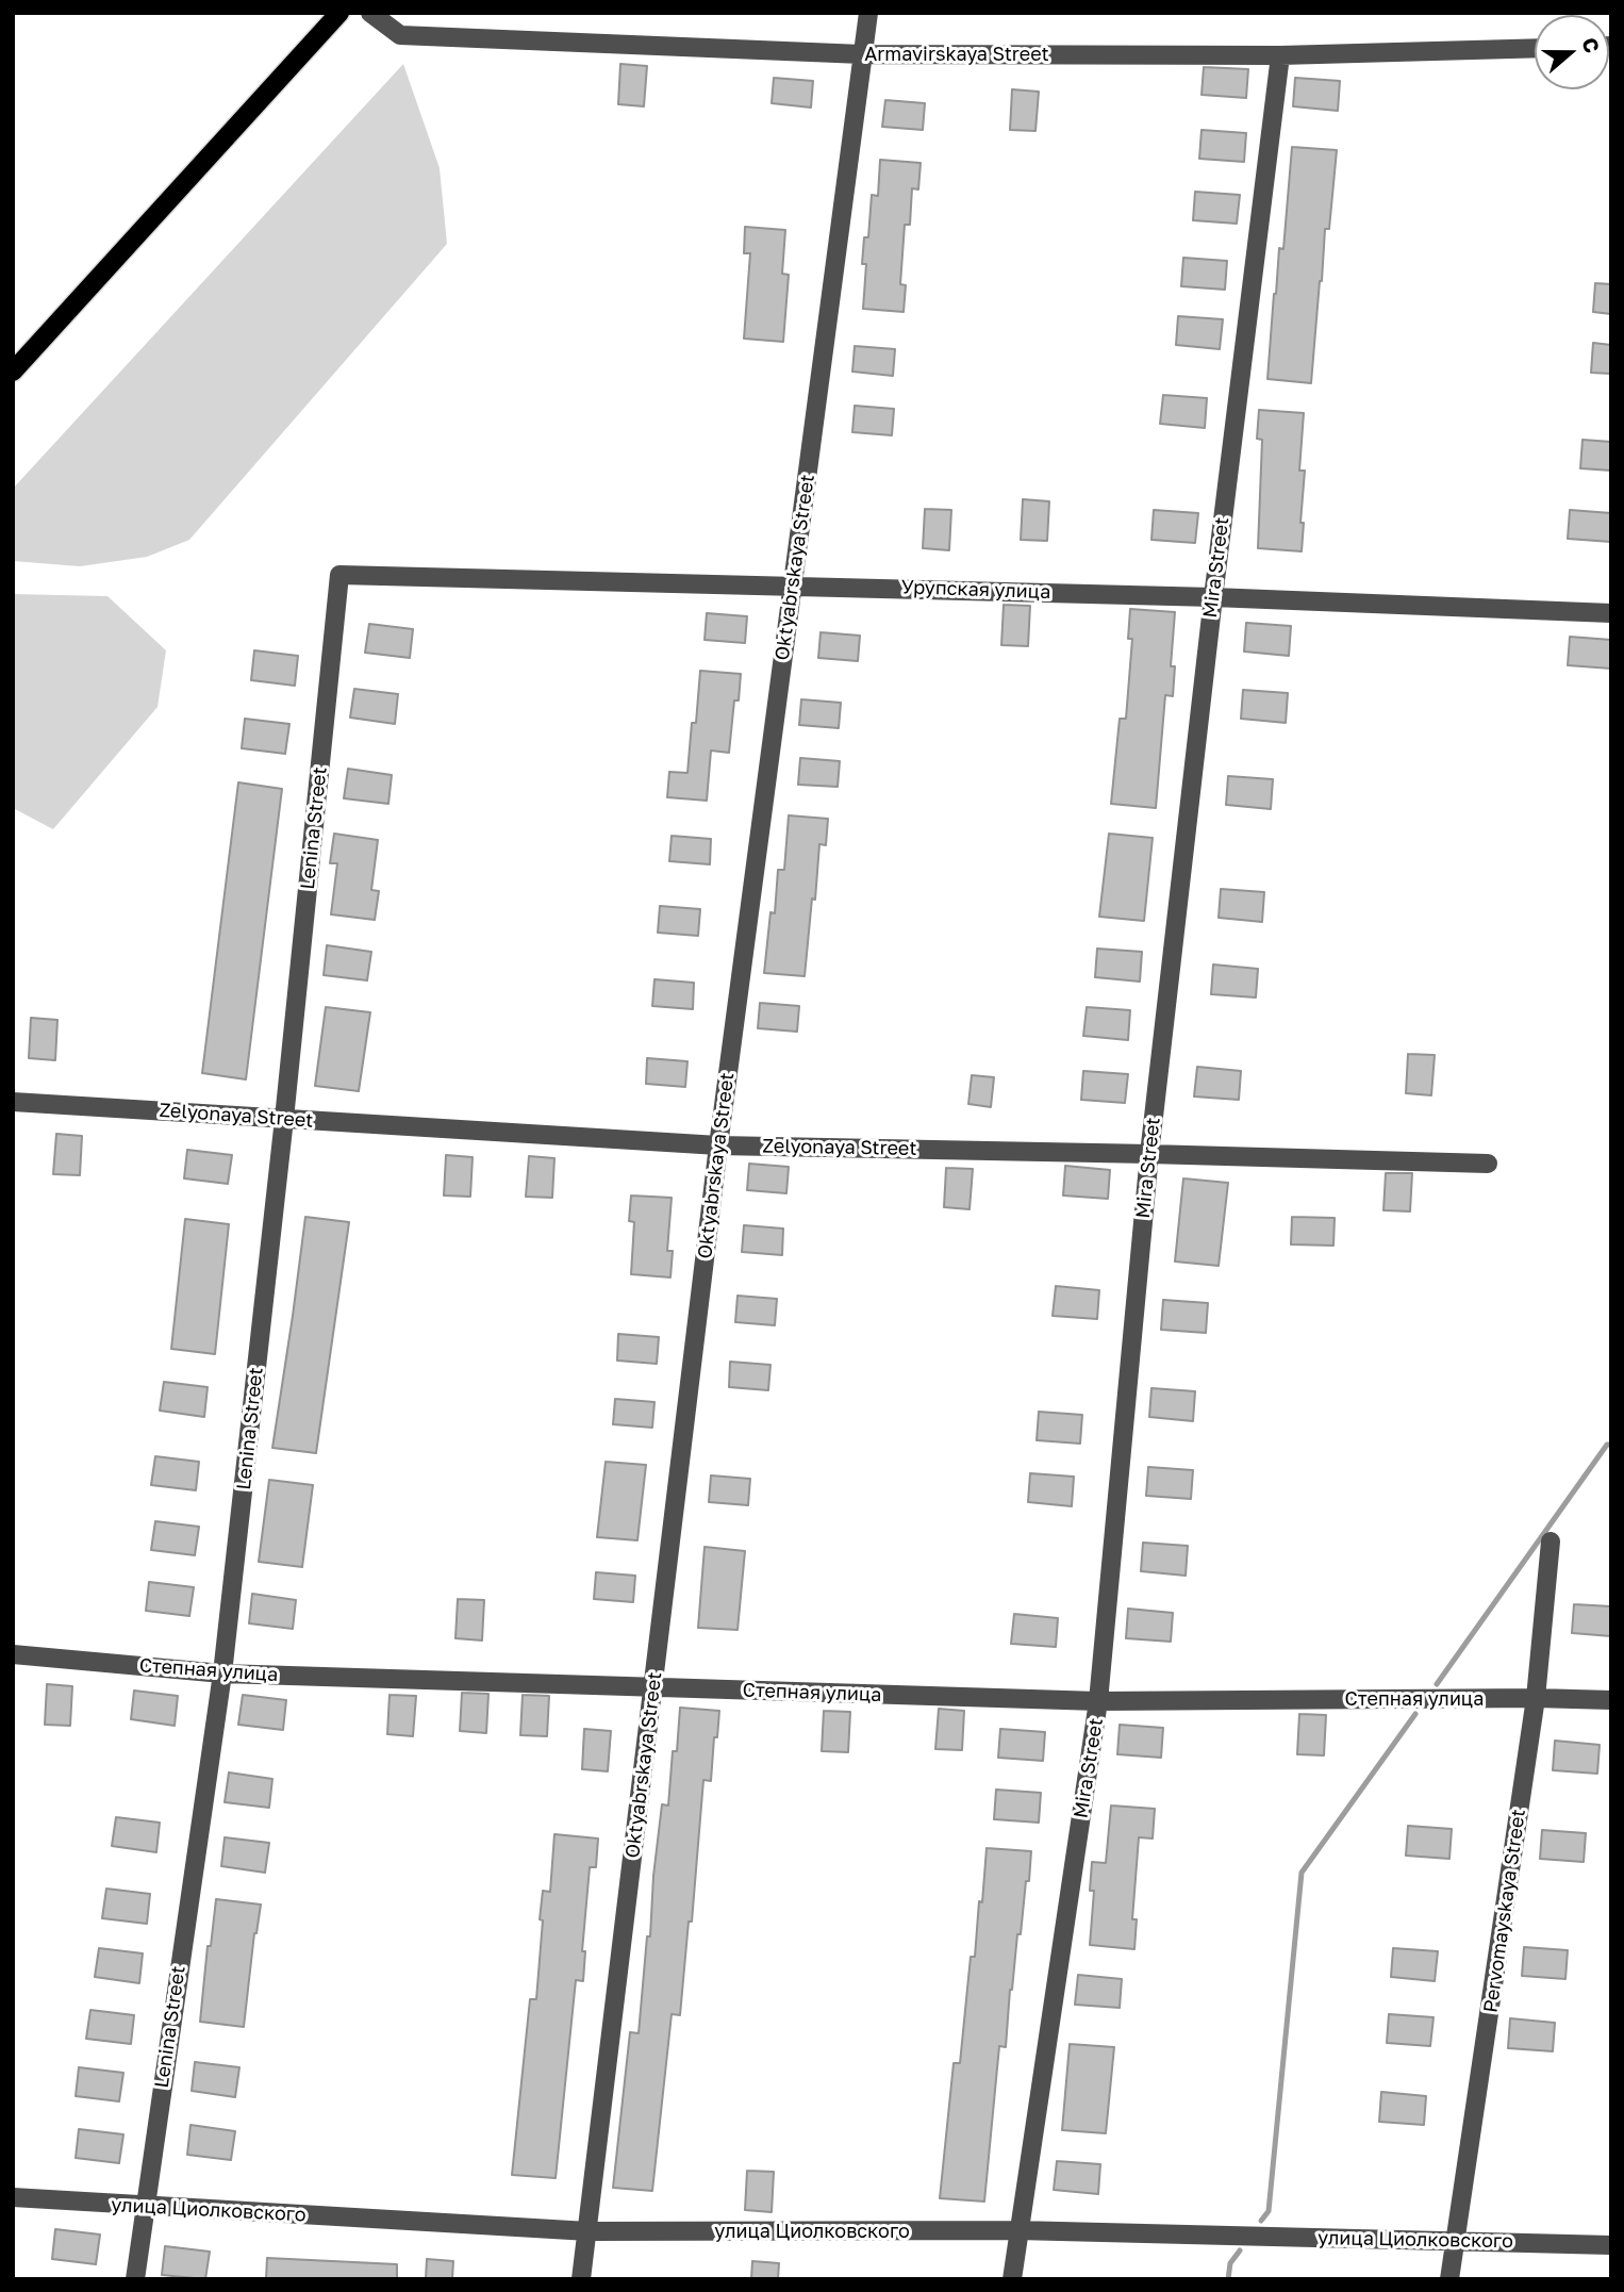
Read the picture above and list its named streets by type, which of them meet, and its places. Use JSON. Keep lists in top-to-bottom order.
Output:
{
  "streets": {
    "street": [
      "Armavirskaya Street",
      "Oktyabrskaya Street",
      "Mira Street",
      "Урупская улица",
      "Lenina Street",
      "Zelyonaya Street",
      "Степная улица",
      "Pervomayskaya Street",
      "улица Циолковского"
    ]
  },
  "crossings": [
    ["Armavirskaya Street", "Oktyabrskaya Street"],
    ["Armavirskaya Street", "Mira Street"],
    ["Oktyabrskaya Street", "Урупская улица"],
    ["Oktyabrskaya Street", "Zelyonaya Street"],
    ["Oktyabrskaya Street", "Степная улица"],
    ["Oktyabrskaya Street", "улица Циолковского"],
    ["Mira Street", "Урупская улица"],
    ["Mira Street", "Zelyonaya Street"],
    ["Mira Street", "Степная улица"],
    ["Mira Street", "улица Циолковского"],
    ["Урупская улица", "Lenina Street"],
    ["Lenina Street", "Zelyonaya Street"],
    ["Lenina Street", "Степная улица"],
    ["Lenina Street", "улица Циолковского"],
    ["Степная улица", "Pervomayskaya Street"],
    ["Pervomayskaya Street", "улица Циолковского"]
  ],
  "north": "right"
}
